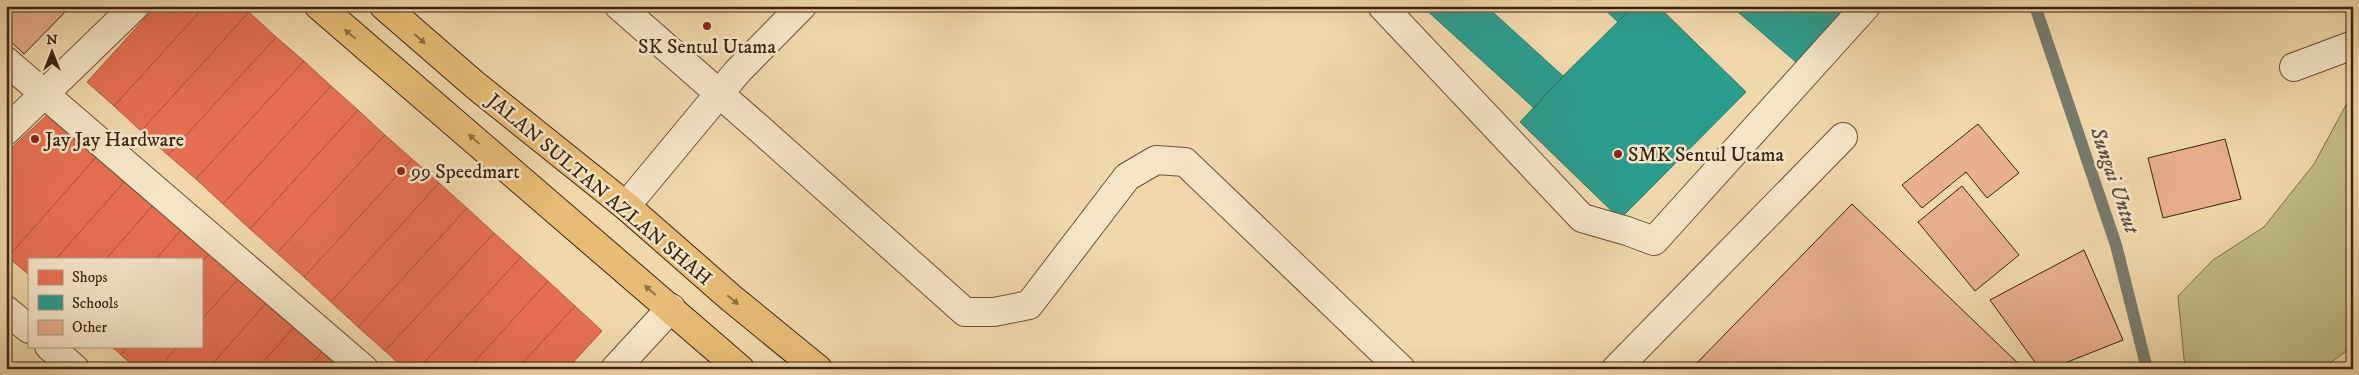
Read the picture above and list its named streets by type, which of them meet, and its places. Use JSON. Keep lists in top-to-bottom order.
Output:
{
  "streets": {
    "main road": ["JALAN SULTAN AZLAN SHAH"]
  },
  "water": ["Sungai Untut"],
  "places": [
    "SK Sentul Utama",
    "Jay Jay Hardware",
    "SMK Sentul Utama",
    "99 Speedmart"
  ],
  "legend": ["Shops", "Schools", "Other"],
  "north": "top"
}
